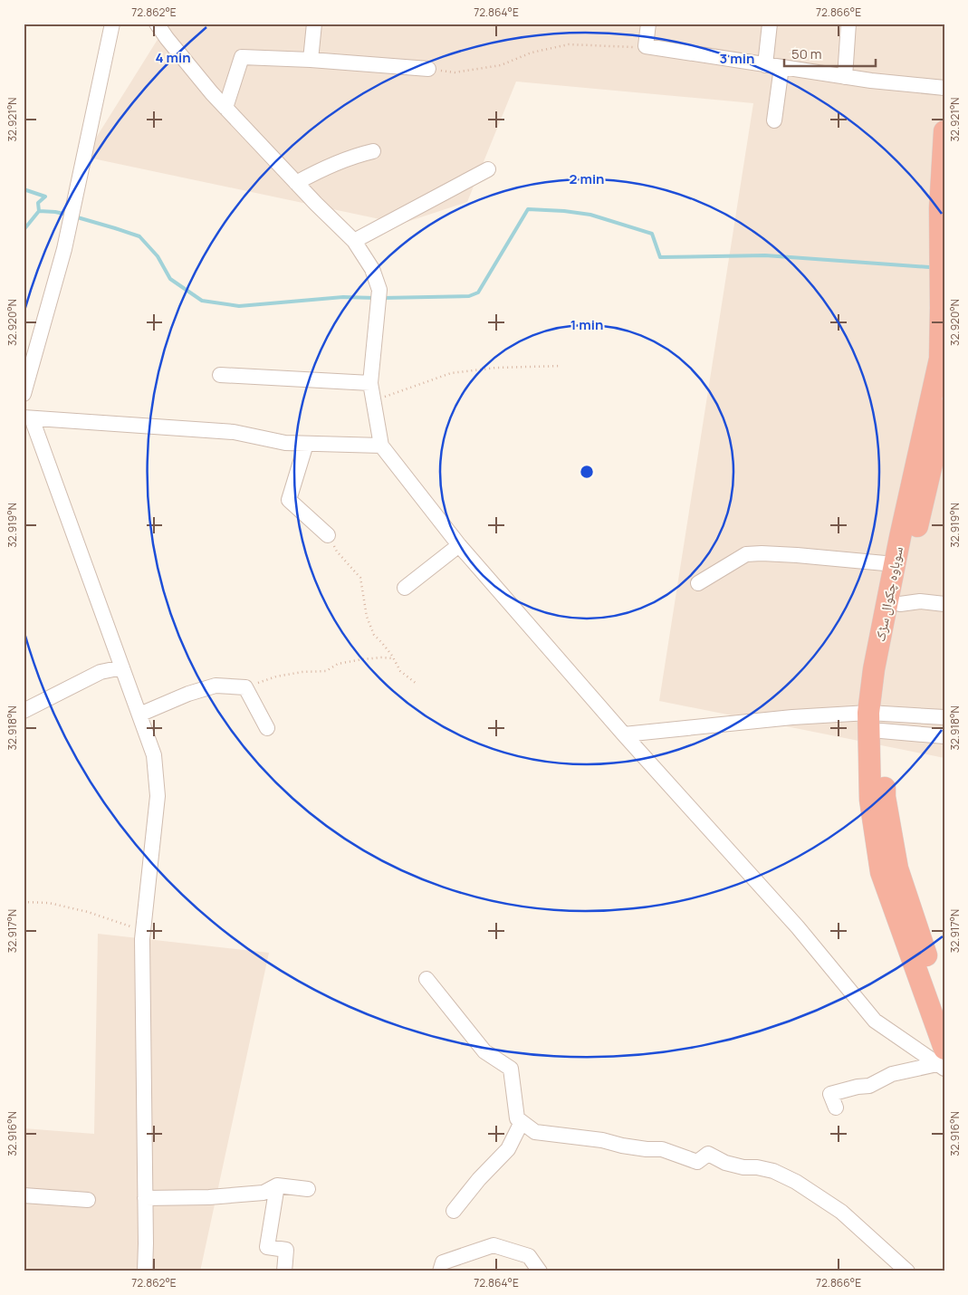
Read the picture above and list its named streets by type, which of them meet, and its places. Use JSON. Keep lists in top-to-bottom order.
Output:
{
  "streets": {
    "highway": ["سوہاوہ چکوال سڑک"]
  },
  "scale_bar": "50 m",
  "coordinates": [
    "72.862°E",
    "72.864°E",
    "72.866°E",
    "32.921°N",
    "32.920°N",
    "32.919°N",
    "32.918°N",
    "32.917°N",
    "32.916°N"
  ],
  "rings": [
    "4 min",
    "3 min",
    "2 min",
    "1 min"
  ]
}
